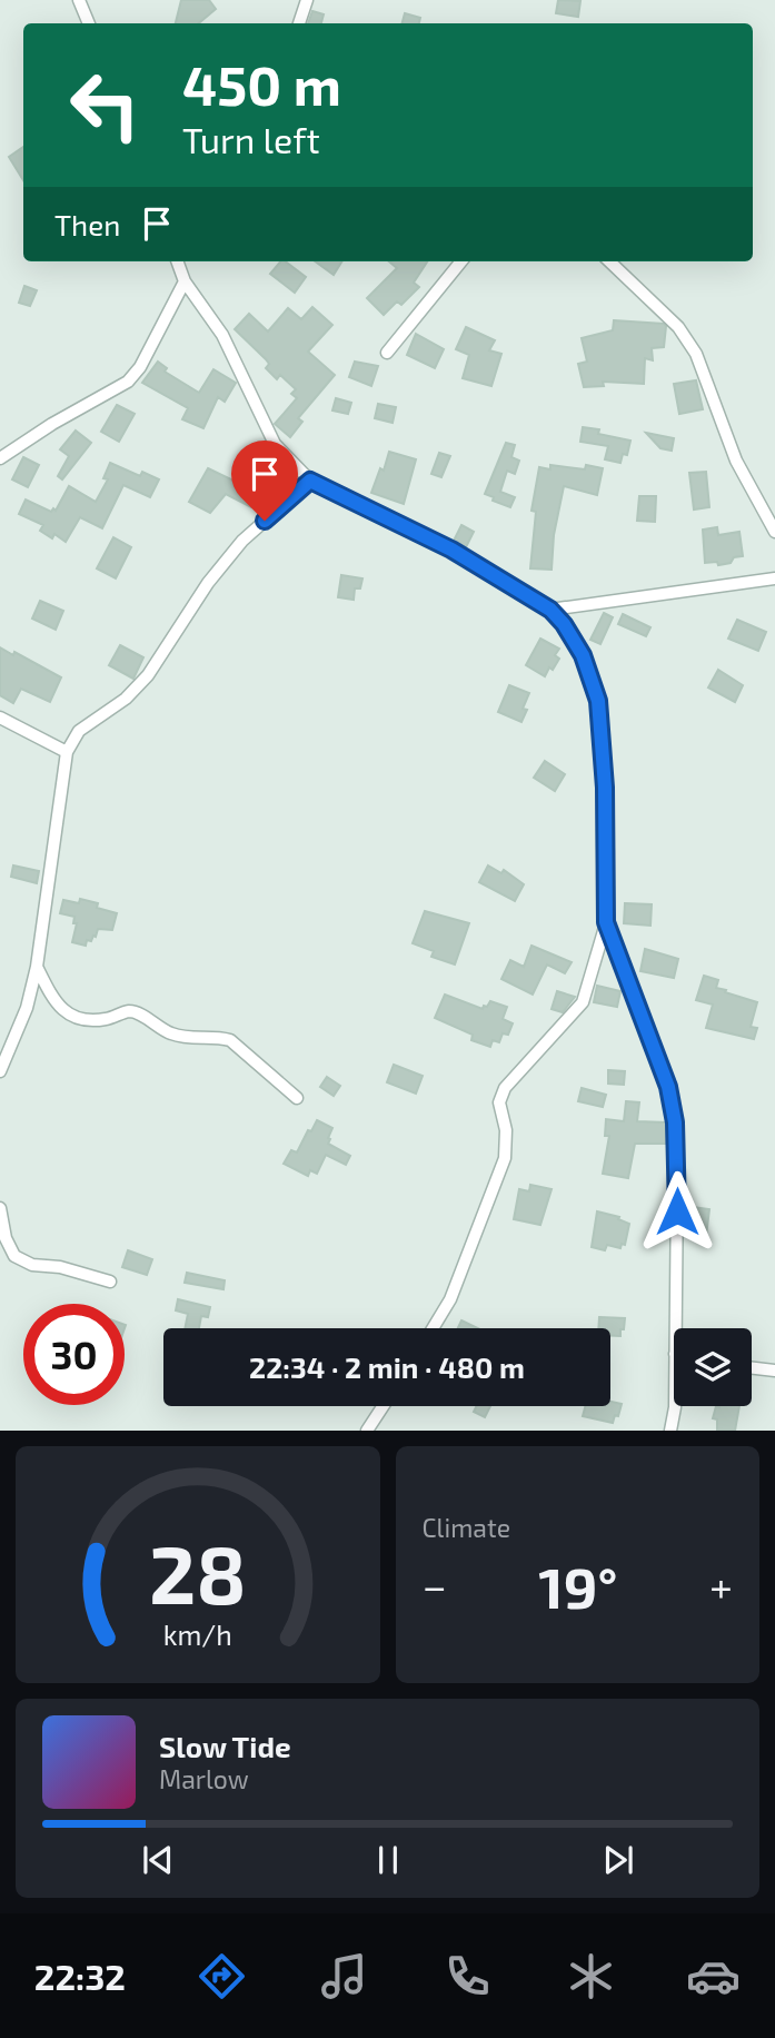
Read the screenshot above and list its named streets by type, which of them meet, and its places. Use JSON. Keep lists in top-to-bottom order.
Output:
{
  "page": {
    "turn": ["450 m", "Turn left"],
    "then": "Then",
    "limit": "30",
    "trip": "22:34 · 2 min · 480 m",
    "tile": "Climate",
    "heat": ["−", "19°", "+"],
    "song": ["Slow Tide", "Marlow"],
    "tabs": "22:32",
    "gauge": ["28", "km/h"]
  }
}
